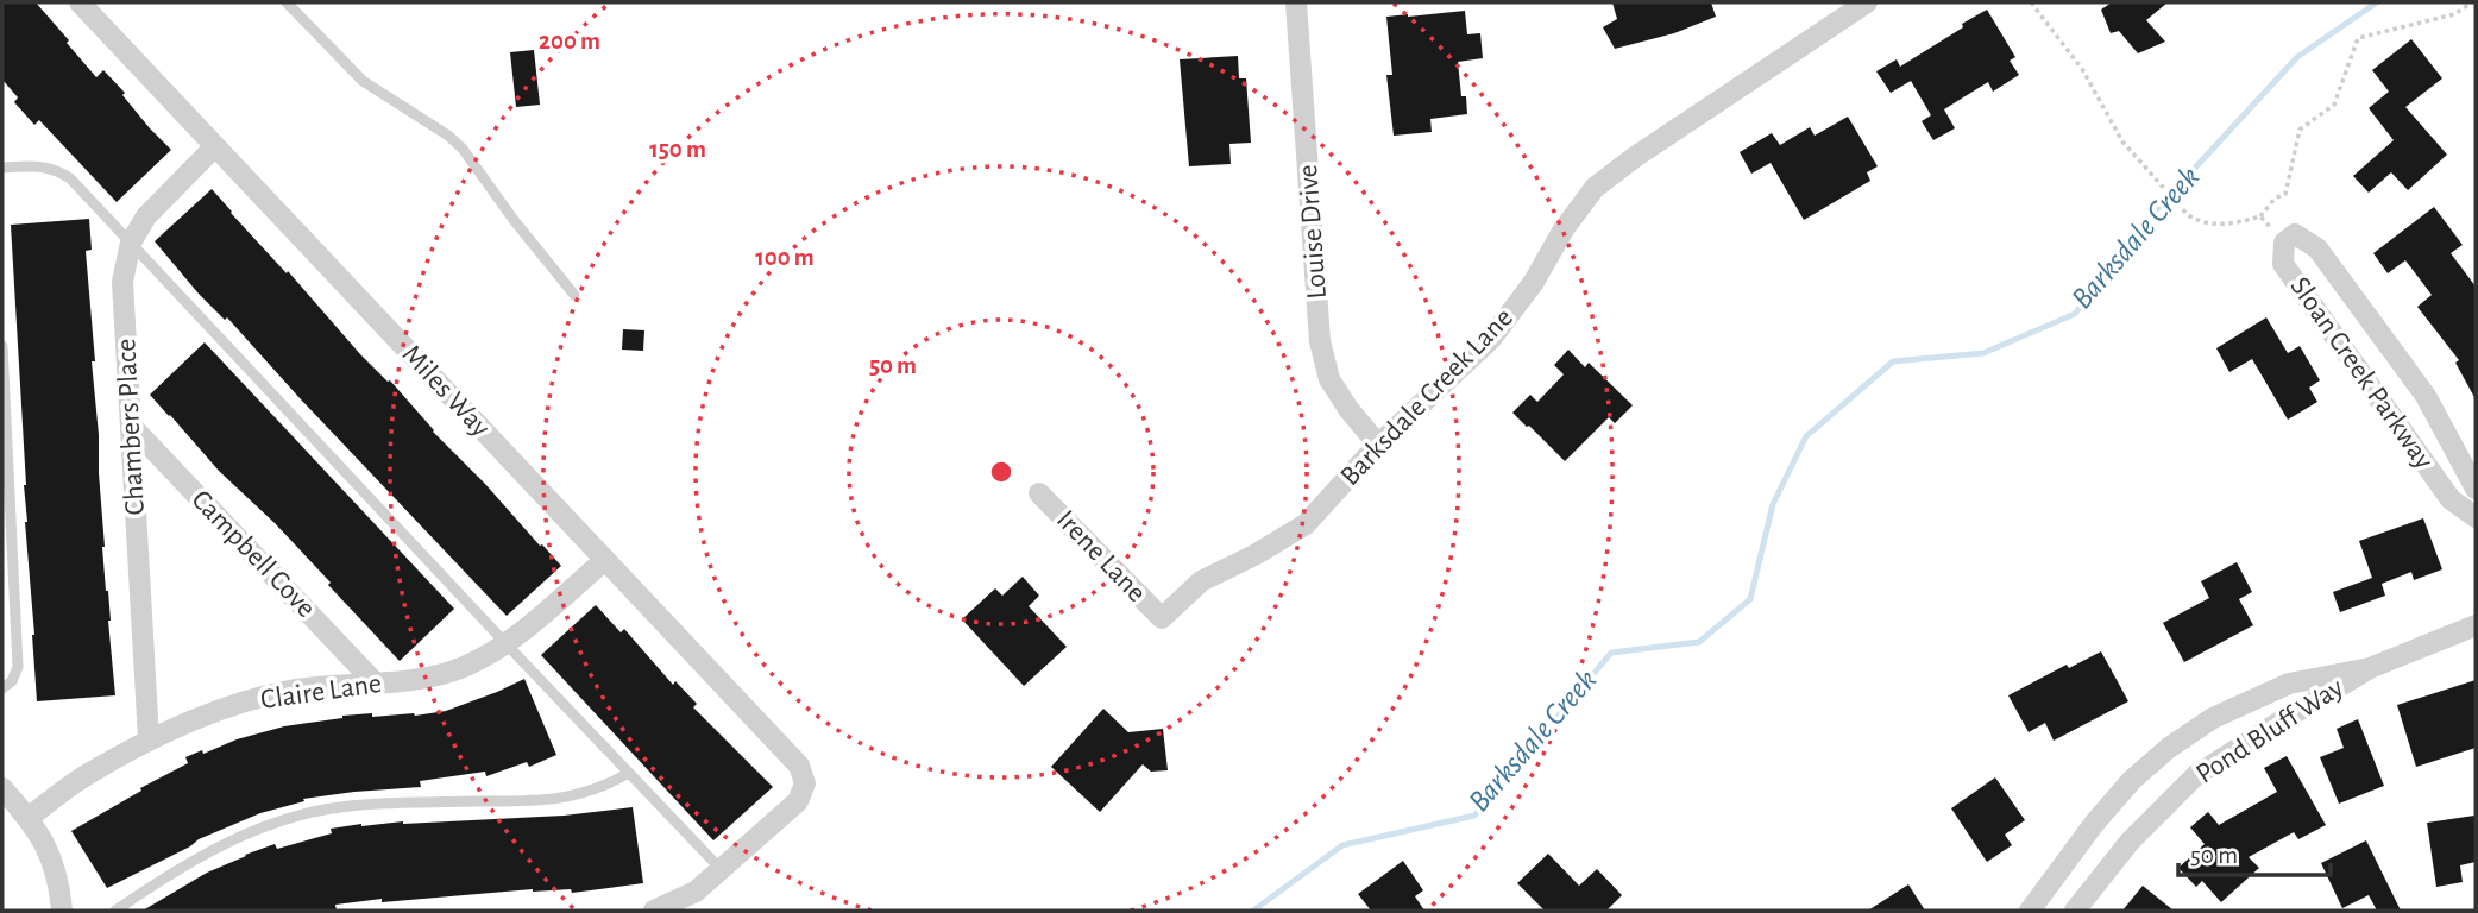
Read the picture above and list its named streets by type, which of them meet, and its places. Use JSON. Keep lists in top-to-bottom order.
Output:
{
  "streets": {
    "street": [
      "Louise Drive",
      "Sloan Creek Parkway",
      "Miles Way",
      "Barksdale Creek Lane",
      "Chambers Place",
      "Campbell Cove",
      "Irene Lane",
      "Claire Lane",
      "Pond Bluff Way"
    ]
  },
  "crossings": [
    ["Louise Drive", "Barksdale Creek Lane"],
    ["Miles Way", "Chambers Place"],
    ["Miles Way", "Claire Lane"],
    ["Barksdale Creek Lane", "Irene Lane"],
    ["Chambers Place", "Campbell Cove"],
    ["Chambers Place", "Claire Lane"],
    ["Campbell Cove", "Claire Lane"]
  ],
  "water": ["Barksdale Creek"],
  "scale_bar": "50 m",
  "rings": [
    "200 m",
    "150 m",
    "100 m",
    "50 m"
  ]
}
